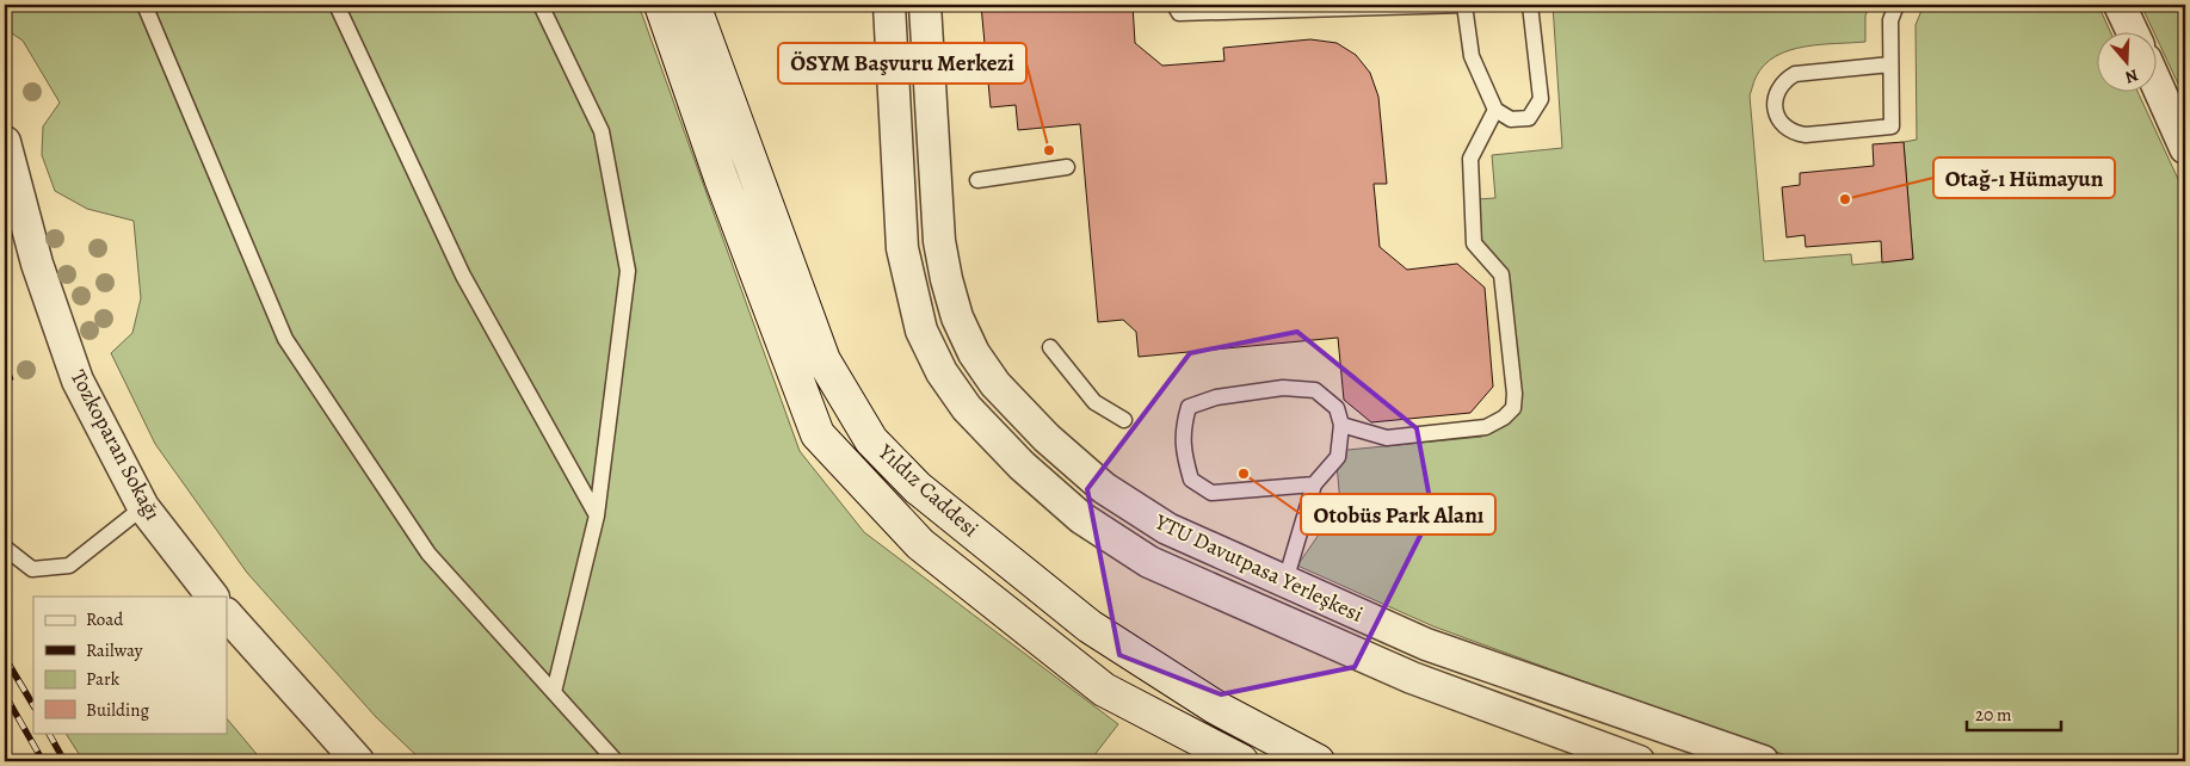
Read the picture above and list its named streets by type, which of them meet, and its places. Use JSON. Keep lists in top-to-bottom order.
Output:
{
  "streets": {
    "main road": ["Yıldız Caddesi"],
    "street": ["Tozkoparan Sokağı", "YTU Davutpasa Yerleşkesi"]
  },
  "places": ["ÖSYM Başvuru Merkezi", "Otağ-ı Hümayun", "Otobüs Park Alanı"],
  "legend": [
    "Road",
    "Railway",
    "Park",
    "Building"
  ],
  "scale_bar": "20 m",
  "north": "bottom"
}
